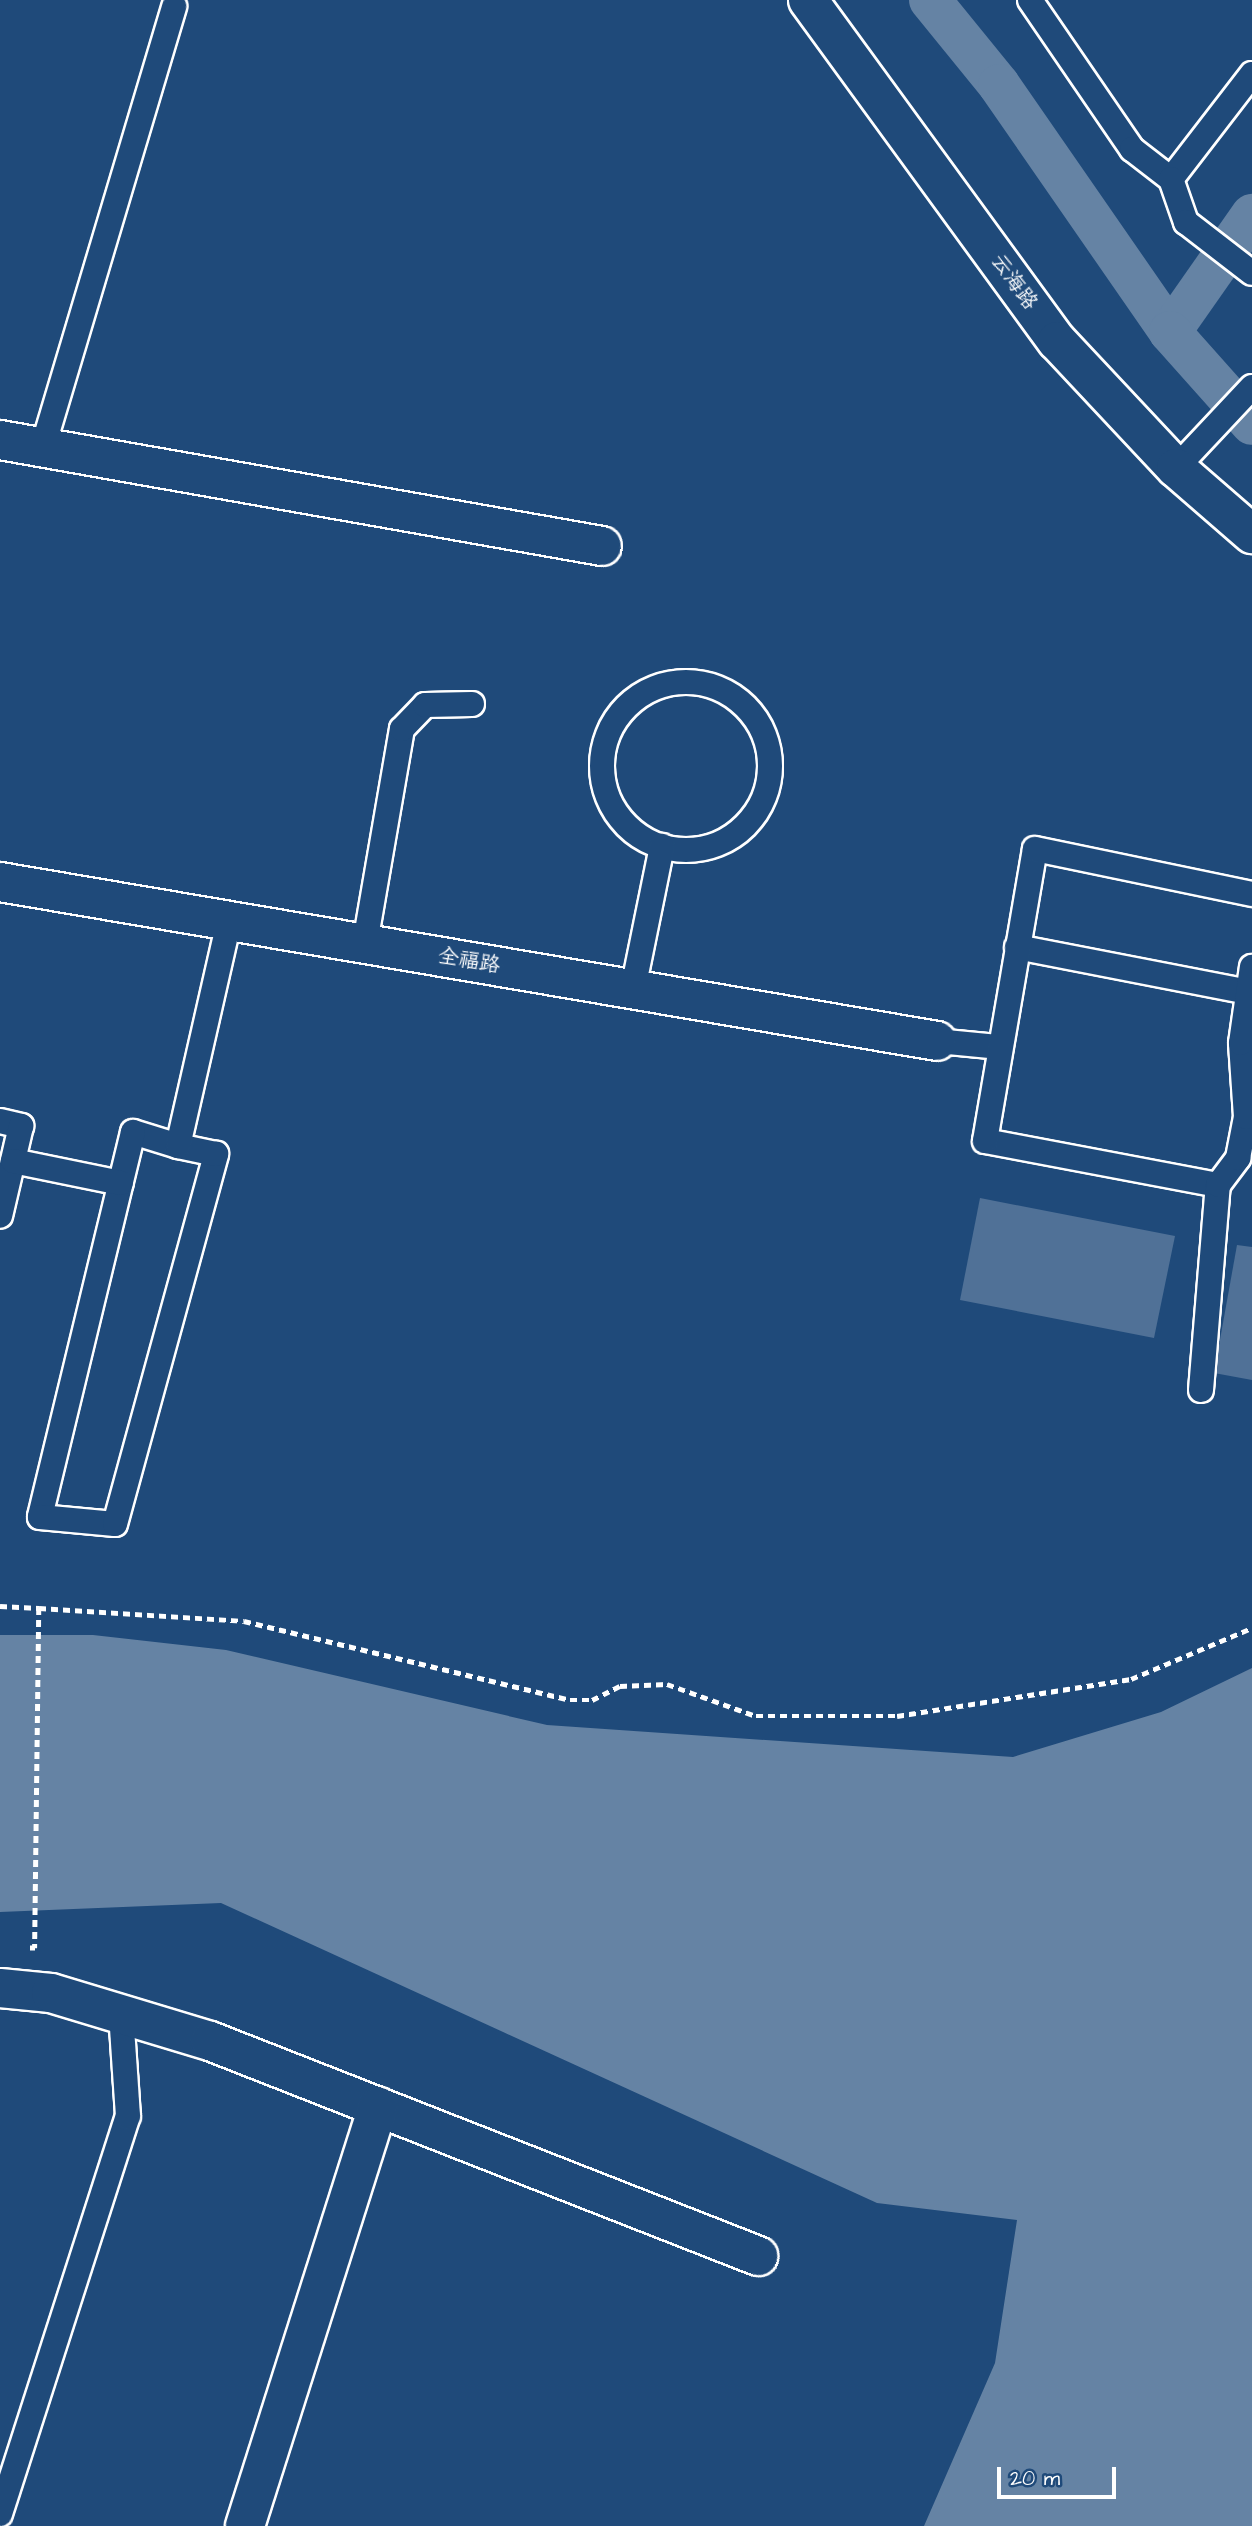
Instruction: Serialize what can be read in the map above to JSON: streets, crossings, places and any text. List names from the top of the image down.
{
  "streets": {
    "street": ["云海路", "全福路"]
  },
  "scale_bar": "20 m"
}
